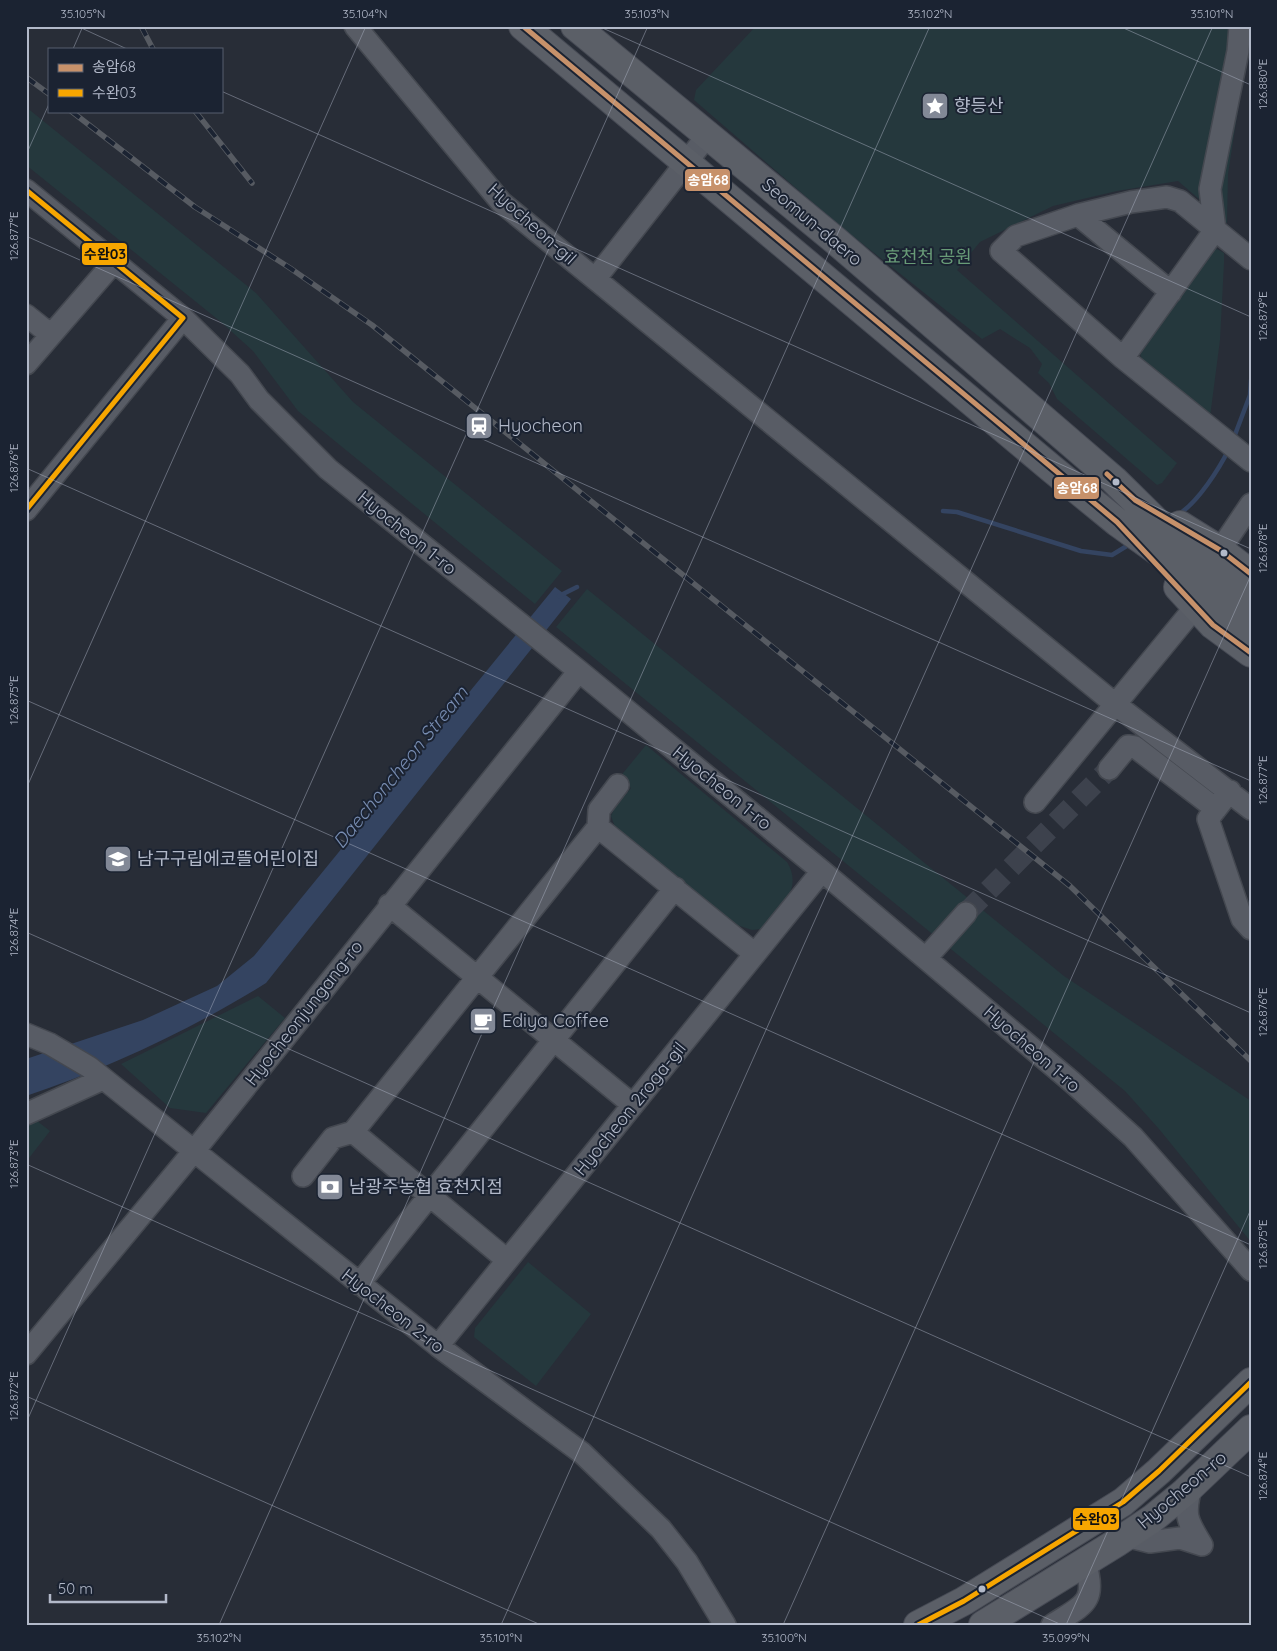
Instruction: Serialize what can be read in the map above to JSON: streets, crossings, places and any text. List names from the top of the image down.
{
  "streets": {
    "main road": ["Seomun-daero", "Hyocheon-ro"],
    "street": [
      "Hyocheon-gil",
      "Hyocheon 1-ro",
      "Hyocheonjungang-ro",
      "Hyocheon 2roga-gil",
      "Hyocheon 2-ro"
    ]
  },
  "crossings": [
    ["Hyocheon 1-ro", "Hyocheonjungang-ro"],
    ["Hyocheon 1-ro", "Hyocheon 2roga-gil"],
    ["Hyocheonjungang-ro", "Hyocheon 2-ro"],
    ["Hyocheon 2roga-gil", "Hyocheon 2-ro"]
  ],
  "water": ["Daechoncheon Stream"],
  "parks": ["효천천 공원"],
  "places": {
    "place": ["향등산"],
    "station": ["Hyocheon"],
    "school or university": ["남구구립에코뜰어린이집"],
    "cafe": ["Ediya Coffee"],
    "bank": ["남광주농협 효천지점"]
  },
  "lines": ["transit line 송암68", "transit line 수완03"],
  "legend": ["송암68", "수완03"],
  "scale_bar": "50 m",
  "coordinates": [
    "35.105°N",
    "35.104°N",
    "35.103°N",
    "35.102°N",
    "35.101°N",
    "126.880°E",
    "126.877°E",
    "126.879°E",
    "126.876°E",
    "126.878°E",
    "126.875°E",
    "126.874°E",
    "126.873°E",
    "126.872°E",
    "35.100°N",
    "35.099°N"
  ]
}
